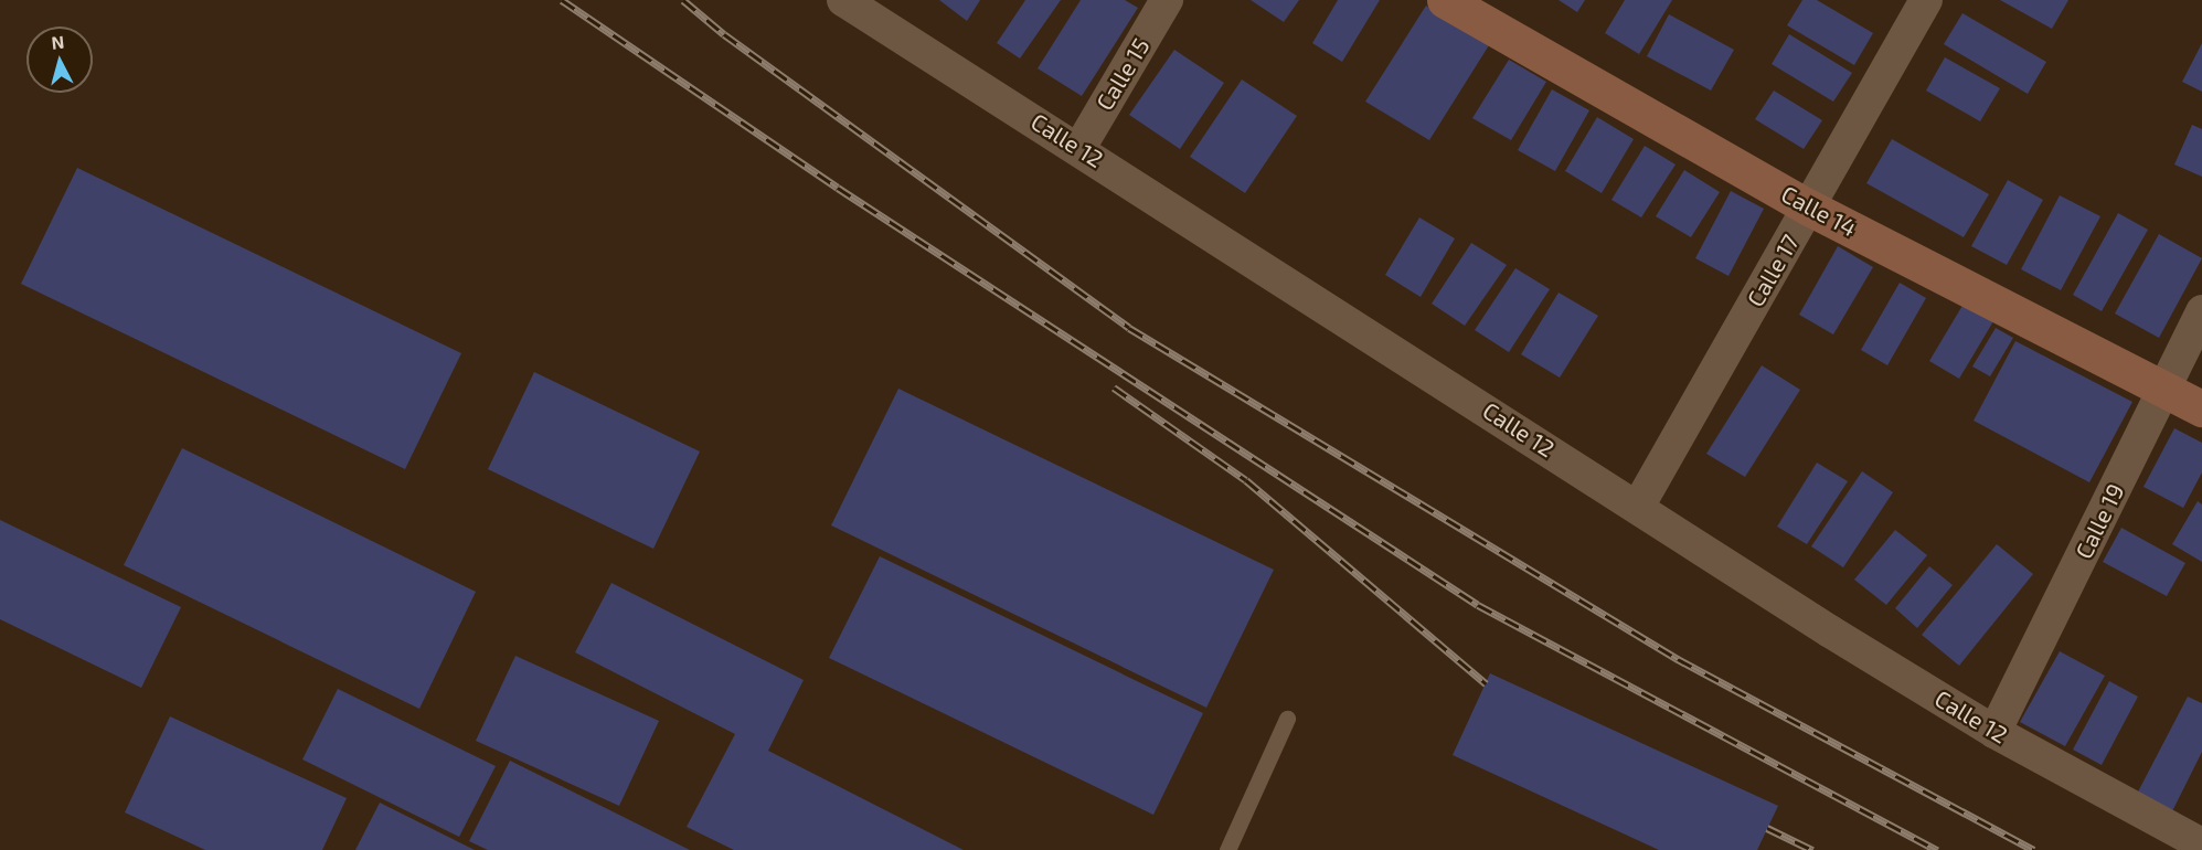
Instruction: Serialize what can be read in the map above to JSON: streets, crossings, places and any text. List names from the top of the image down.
{
  "streets": {
    "main road": ["Calle 14"],
    "street": [
      "Calle 15",
      "Calle 12",
      "Calle 17",
      "Calle 19"
    ]
  },
  "crossings": [
    ["Calle 15", "Calle 12"],
    ["Calle 12", "Calle 17"],
    ["Calle 12", "Calle 19"],
    ["Calle 14", "Calle 17"],
    ["Calle 14", "Calle 19"]
  ],
  "north": "top"
}
